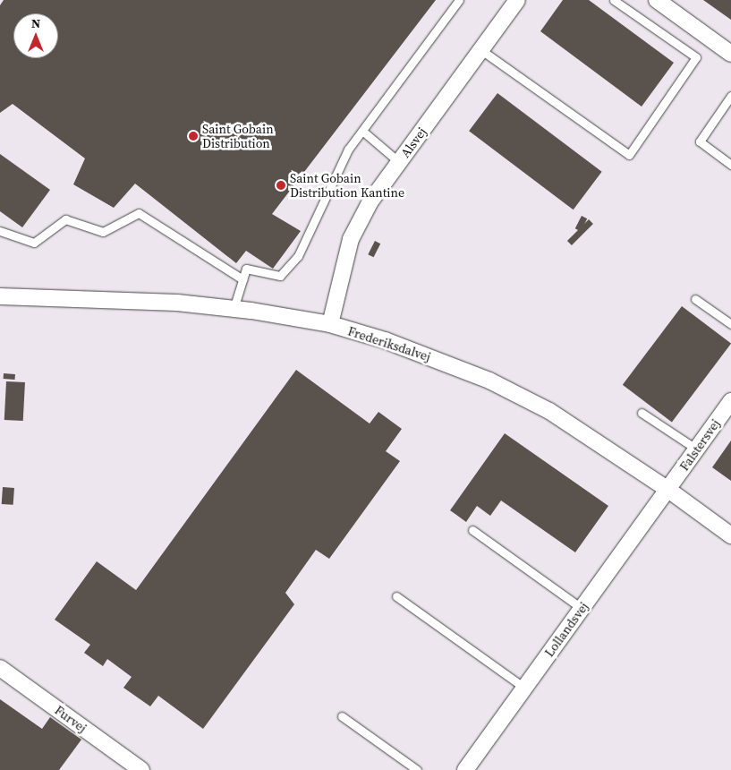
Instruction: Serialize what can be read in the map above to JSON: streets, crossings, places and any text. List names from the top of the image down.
{
  "streets": {
    "street": [
      "Alsvej",
      "Frederiksdalvej",
      "Falstersvej",
      "Lollandsvej",
      "Furvej"
    ]
  },
  "crossings": [
    ["Alsvej", "Frederiksdalvej"],
    ["Frederiksdalvej", "Falstersvej"],
    ["Frederiksdalvej", "Lollandsvej"],
    ["Falstersvej", "Lollandsvej"]
  ],
  "places": ["Saint Gobain Distribution", "Saint Gobain Distribution Kantine"],
  "north": "top"
}
